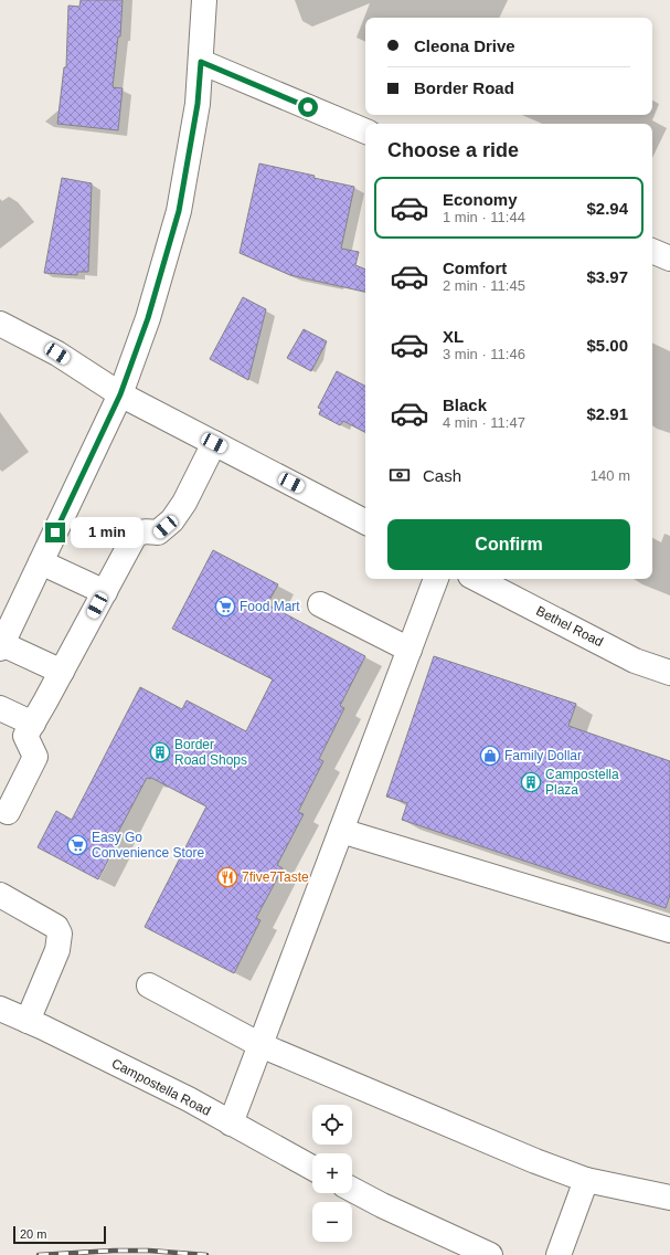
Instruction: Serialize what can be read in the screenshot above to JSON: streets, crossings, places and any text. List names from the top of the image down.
{
  "streets": {
    "street": ["Bethel Road", "Campostella Road"]
  },
  "places": {
    "supermarket": ["Food Mart", "Easy Go Convenience Store"],
    "building": ["Border Road Shops", "Campostella Plaza"],
    "shop": ["Family Dollar"],
    "restaurant": ["7five7Taste"]
  },
  "scale_bar": "20 m",
  "page": {
    "banner": ["Cleona Drive", "Border Road"],
    "heading": "Choose a ride",
    "list": [
      {
        "name": "Economy",
        "note": "1 min · 11:44",
        "value": "$2.94"
      },
      {
        "name": "Comfort",
        "note": "2 min · 11:45",
        "value": "$3.97"
      },
      {
        "name": "XL",
        "note": "3 min · 11:46",
        "value": "$5.00"
      },
      {
        "name": "Black",
        "note": "4 min · 11:47",
        "value": "$2.91"
      }
    ],
    "pay": ["Cash", "140 m"],
    "buttons": "Confirm",
    "bubble": "1 min",
    "map_buttons": ["+", "−"],
    "scale": "20 m"
  }
}
